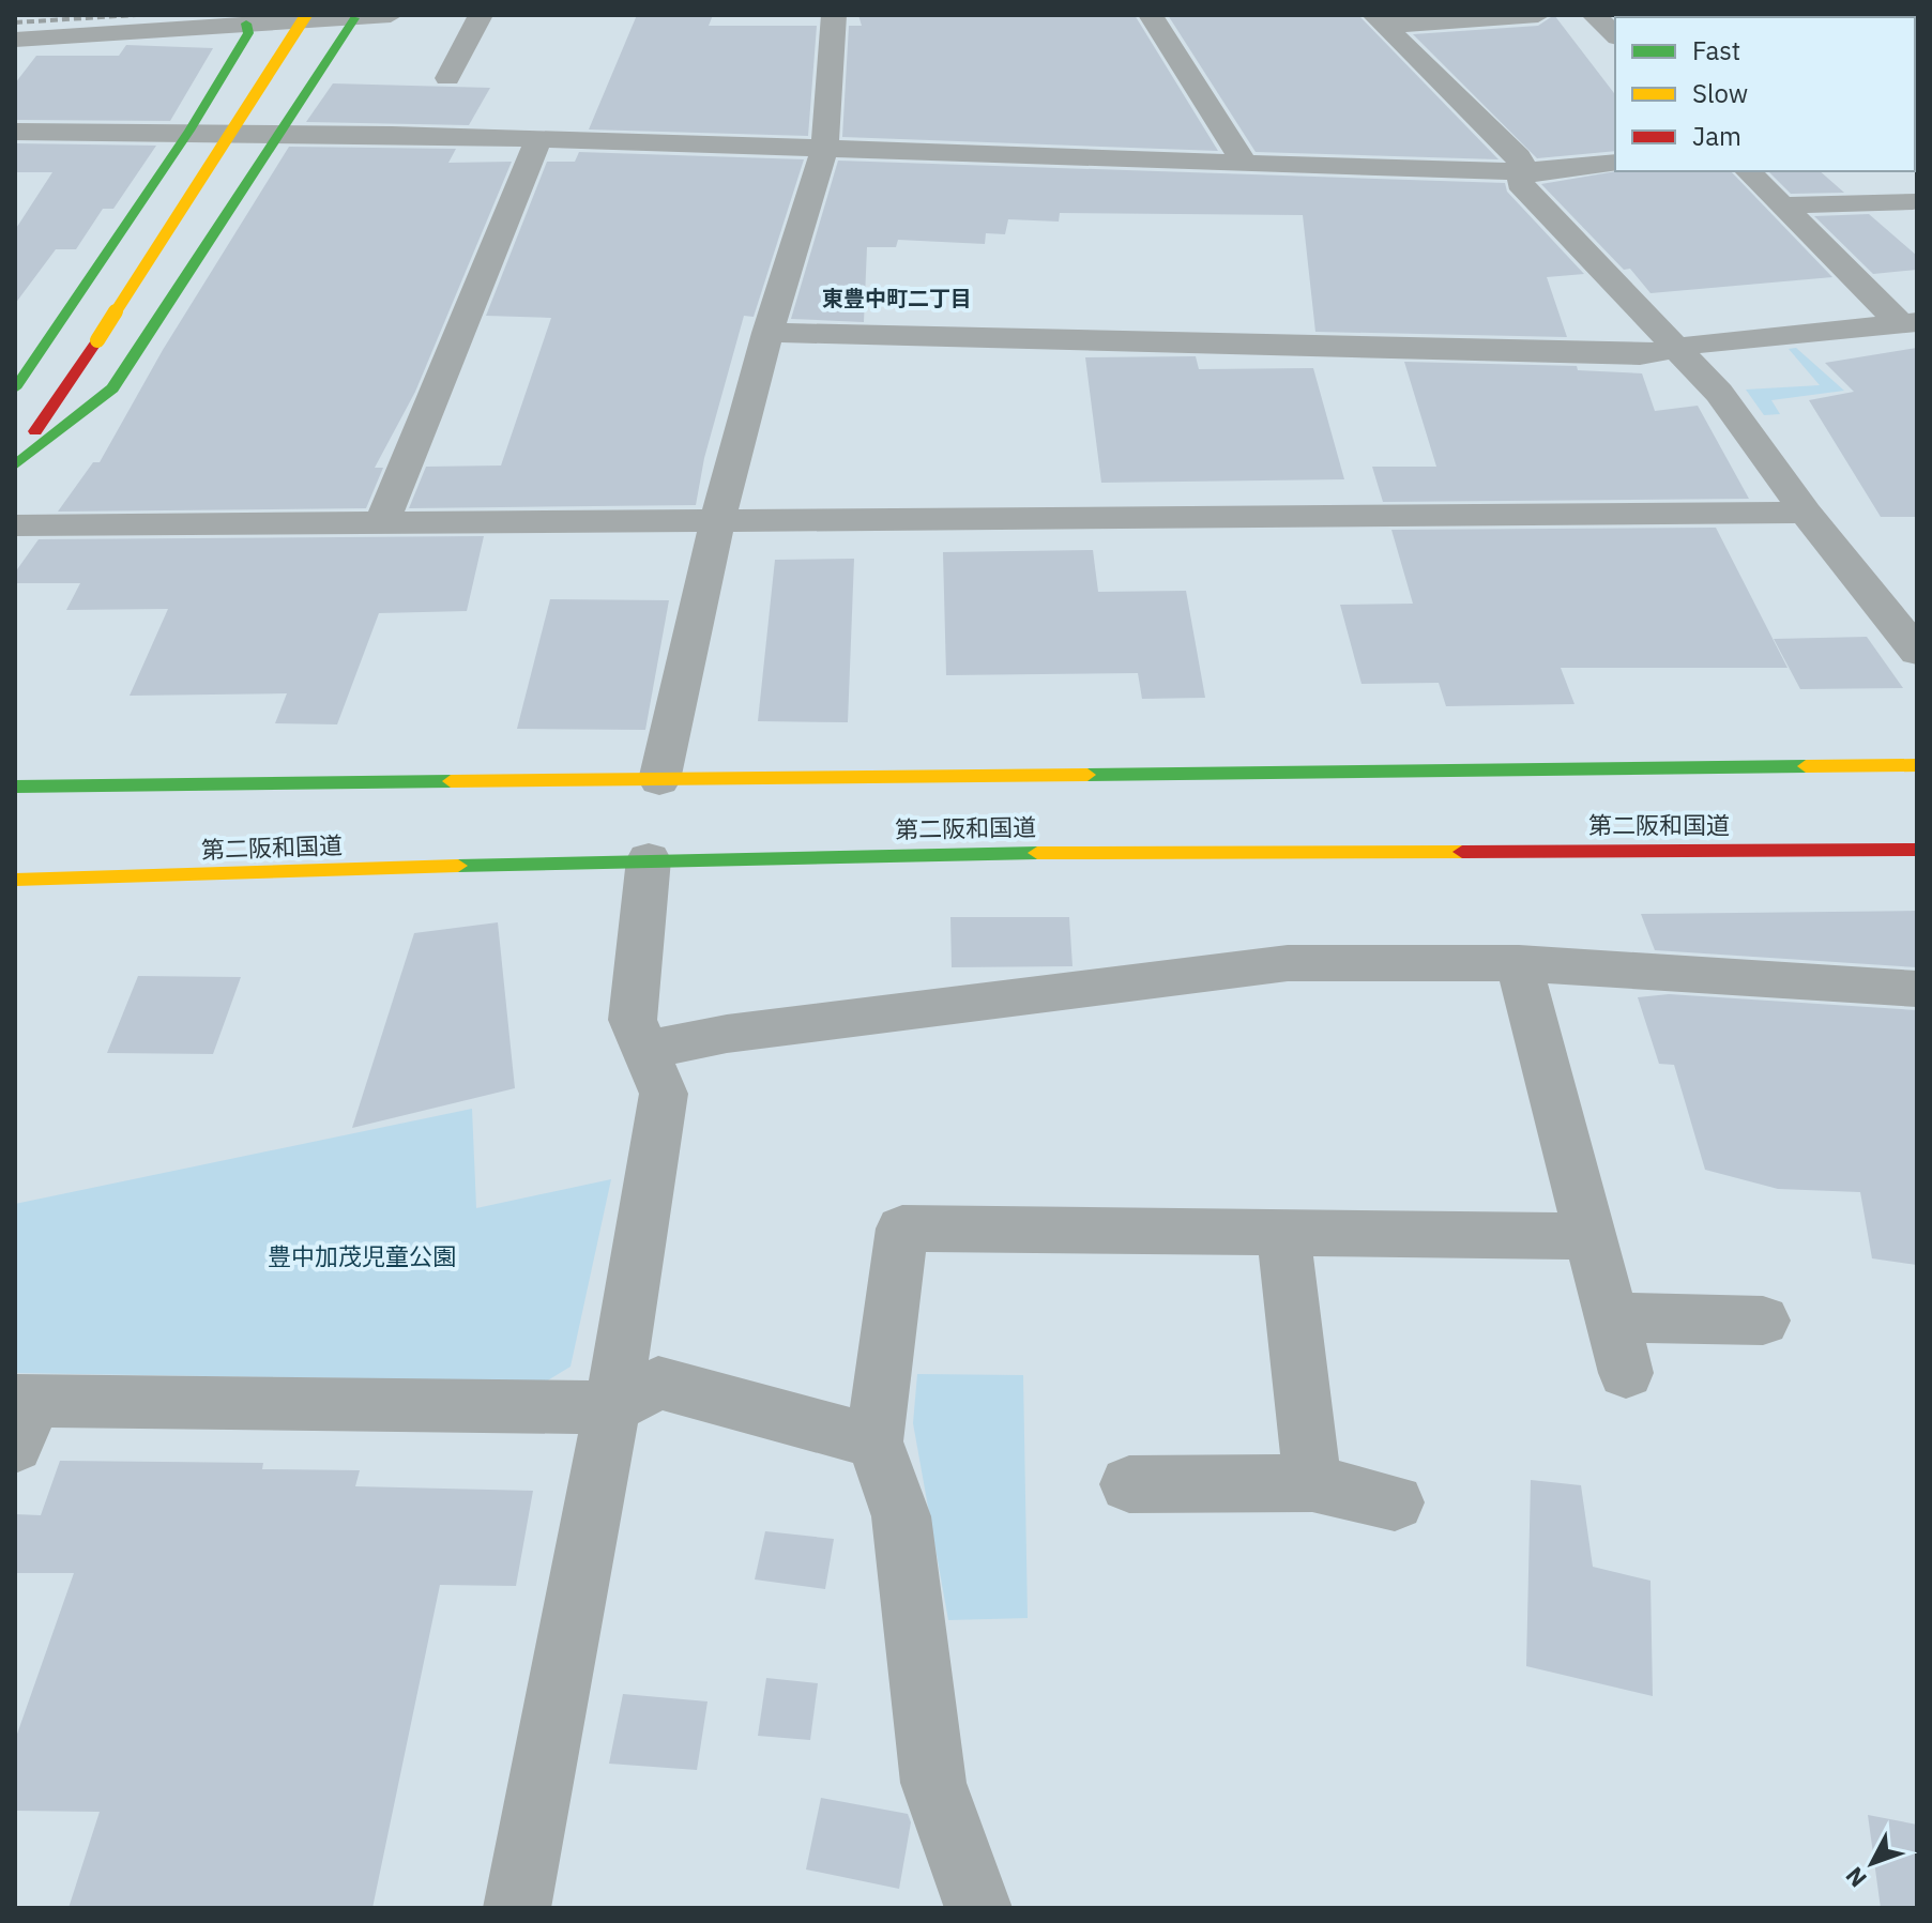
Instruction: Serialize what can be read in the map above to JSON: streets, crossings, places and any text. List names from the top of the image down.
{
  "streets": {
    "main road": ["第二阪和国道"]
  },
  "districts": ["東豊中町二丁目"],
  "parks": ["豊中加茂児童公園"],
  "legend": ["Fast", "Slow", "Jam"],
  "north": "bottom left"
}
